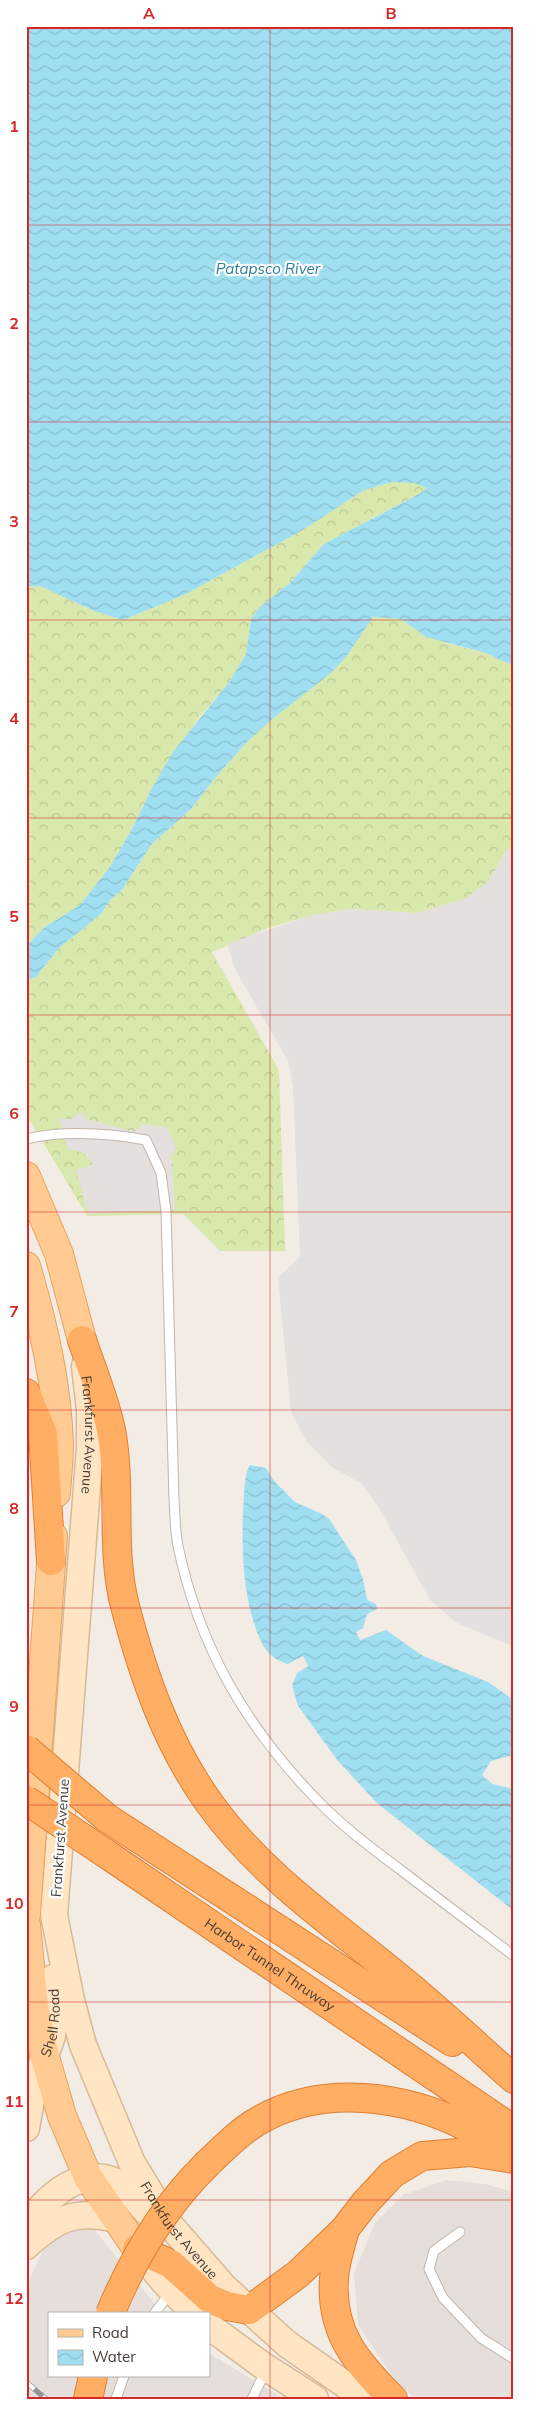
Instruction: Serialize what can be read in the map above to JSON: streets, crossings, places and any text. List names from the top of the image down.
{
  "streets": {
    "highway": ["Harbor Tunnel Thruway"],
    "main road": ["Frankfurst Avenue", "Shell Road"]
  },
  "crossings": [
    ["Frankfurst Avenue", "Shell Road"]
  ],
  "water": ["Patapsco River"],
  "legend": ["Road", "Water"],
  "grid": {
    "columns": ["A", "B"],
    "rows": [
      "1",
      "2",
      "3",
      "4",
      "5",
      "6",
      "7",
      "8",
      "9",
      "10",
      "11",
      "12"
    ]
  }
}
